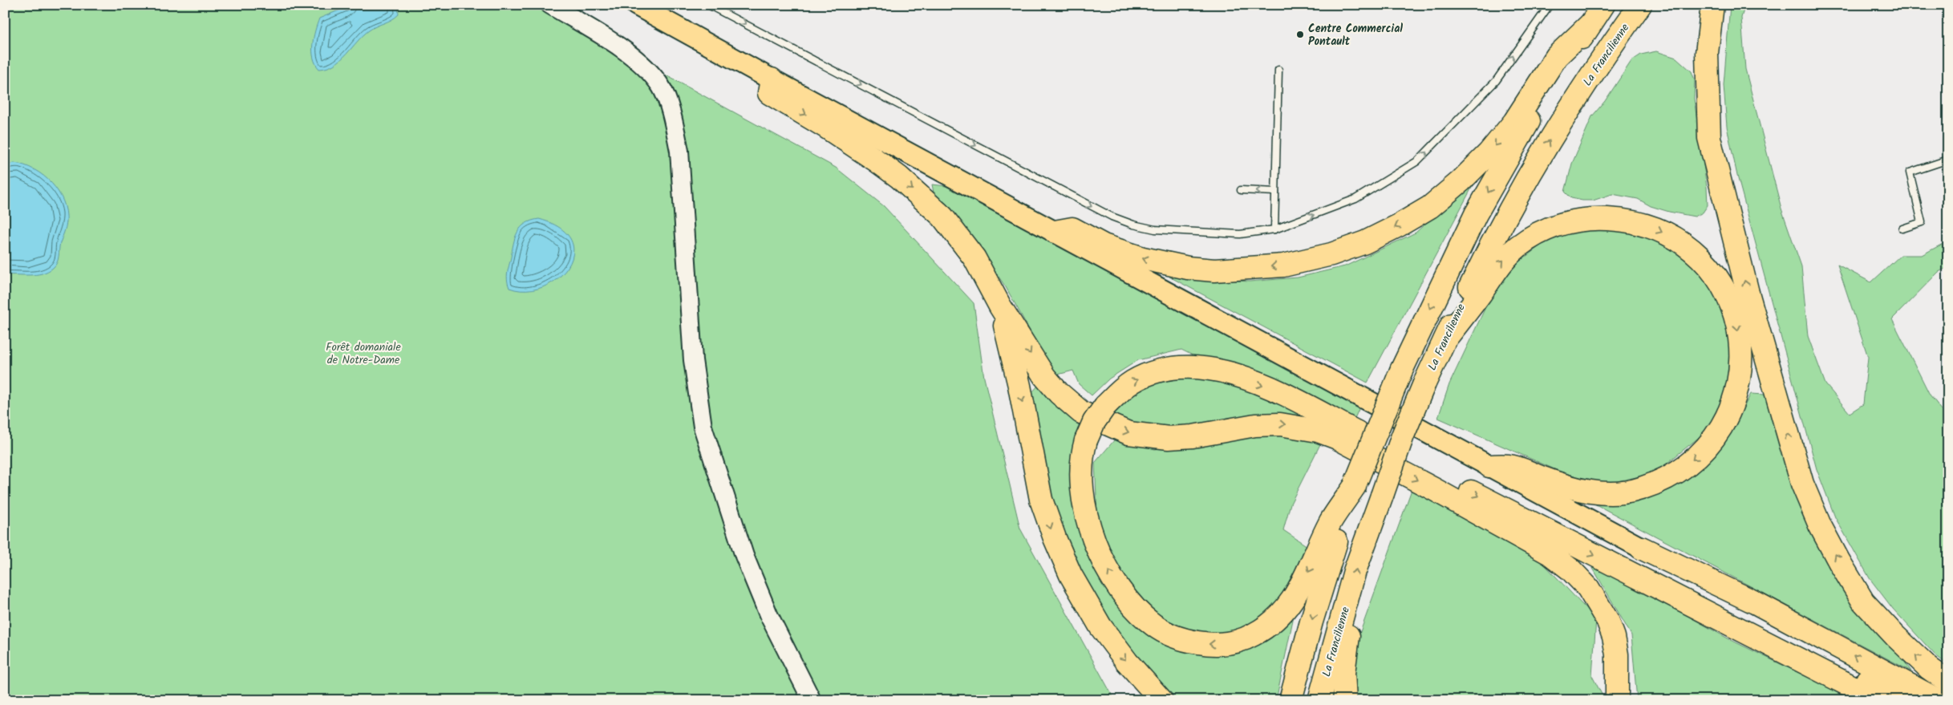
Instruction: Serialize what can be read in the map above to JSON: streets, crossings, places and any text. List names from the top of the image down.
{
  "streets": {
    "highway": ["La Francilienne"]
  },
  "parks": ["Forêt domaniale de Notre-Dame"],
  "places": ["Centre Commercial Pontault"]
}
